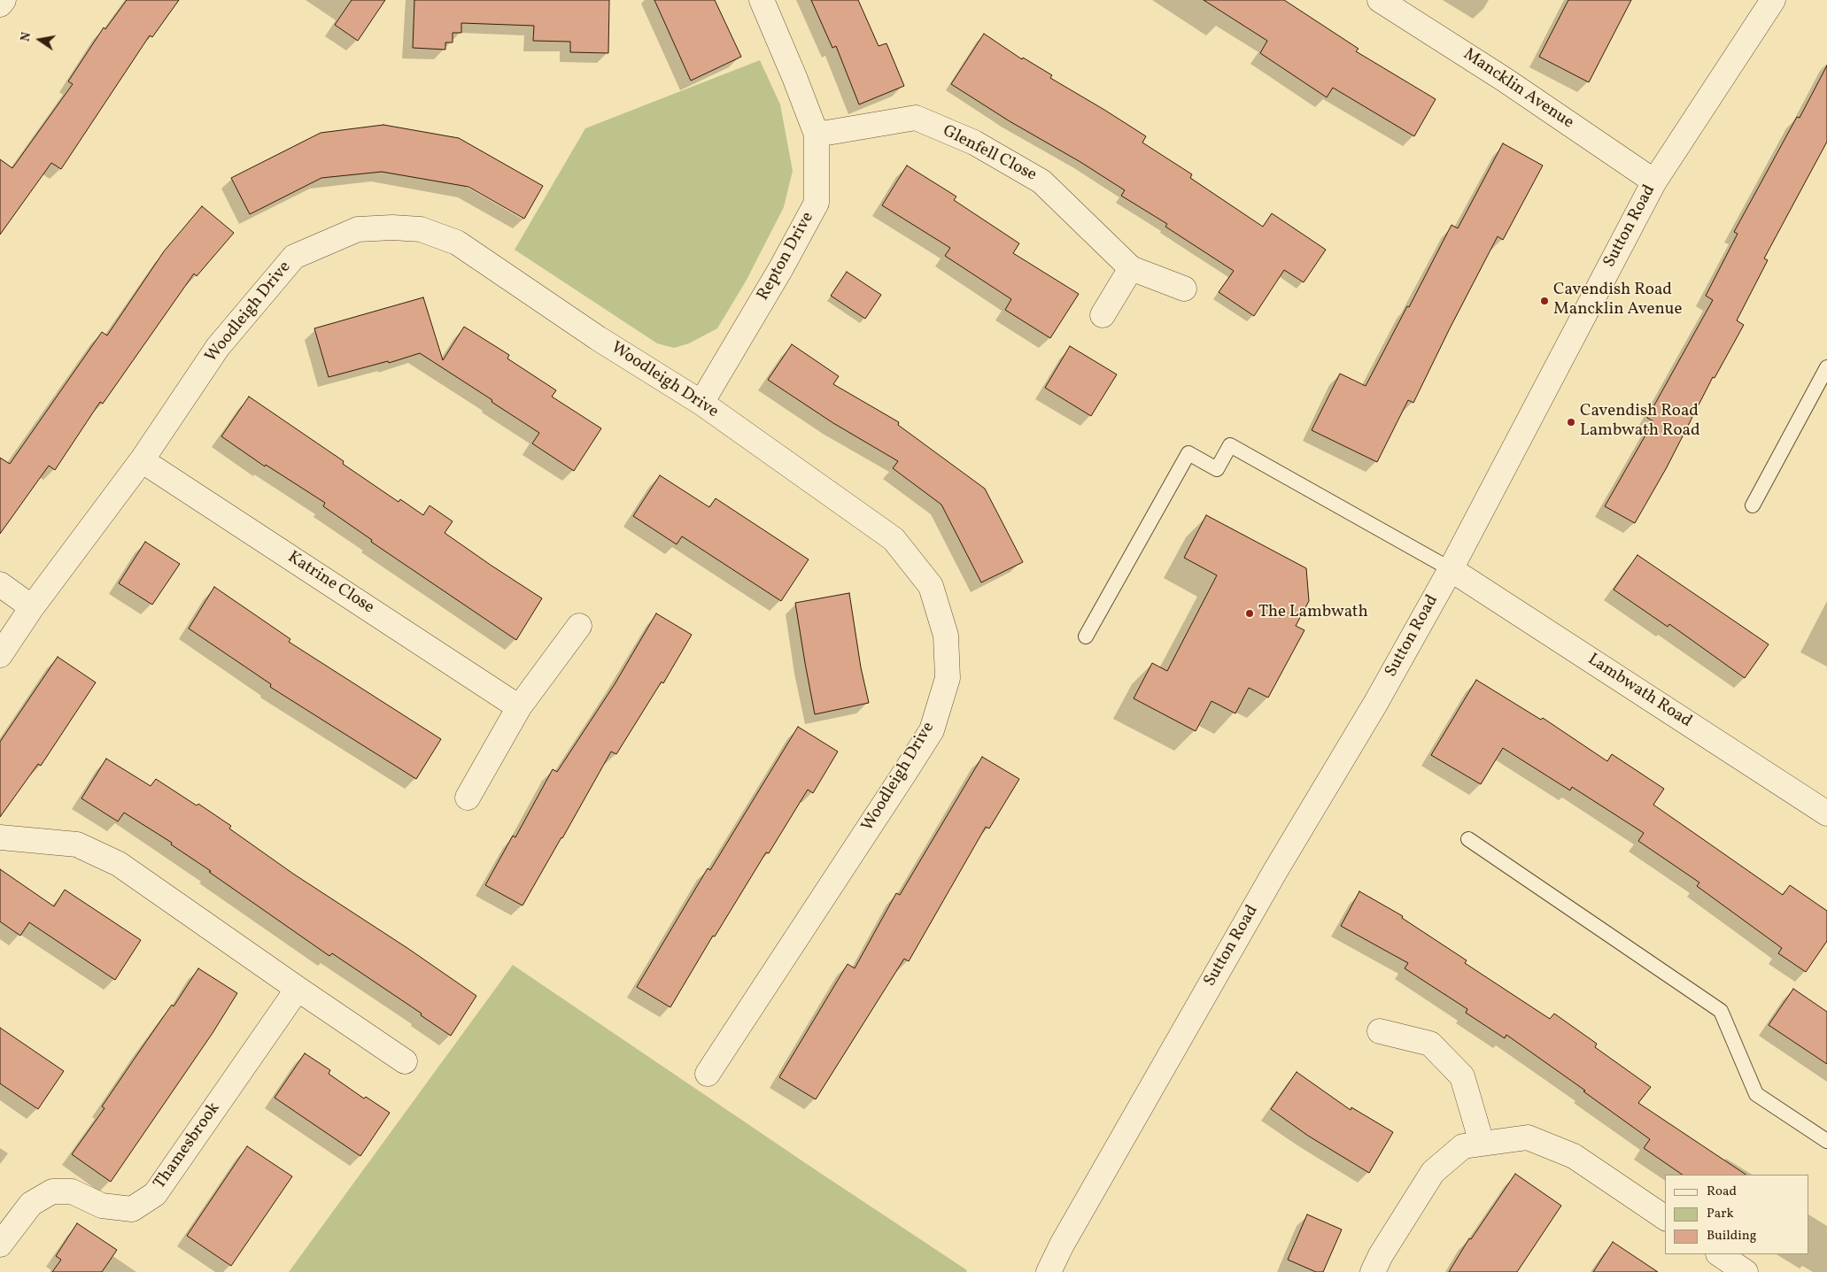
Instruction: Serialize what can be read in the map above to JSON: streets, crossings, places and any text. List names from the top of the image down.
{
  "streets": {
    "street": [
      "Mancklin Avenue",
      "Glenfell Close",
      "Sutton Road",
      "Repton Drive",
      "Woodleigh Drive",
      "Katrine Close",
      "Lambwath Road",
      "Thamesbrook"
    ]
  },
  "crossings": [
    ["Mancklin Avenue", "Sutton Road"],
    ["Glenfell Close", "Repton Drive"],
    ["Sutton Road", "Lambwath Road"],
    ["Repton Drive", "Woodleigh Drive"],
    ["Woodleigh Drive", "Katrine Close"]
  ],
  "places": ["Cavendish Road Mancklin Avenue", "Cavendish Road Lambwath Road", "The Lambwath"],
  "legend": ["Road", "Park", "Building"],
  "north": "left"
}
